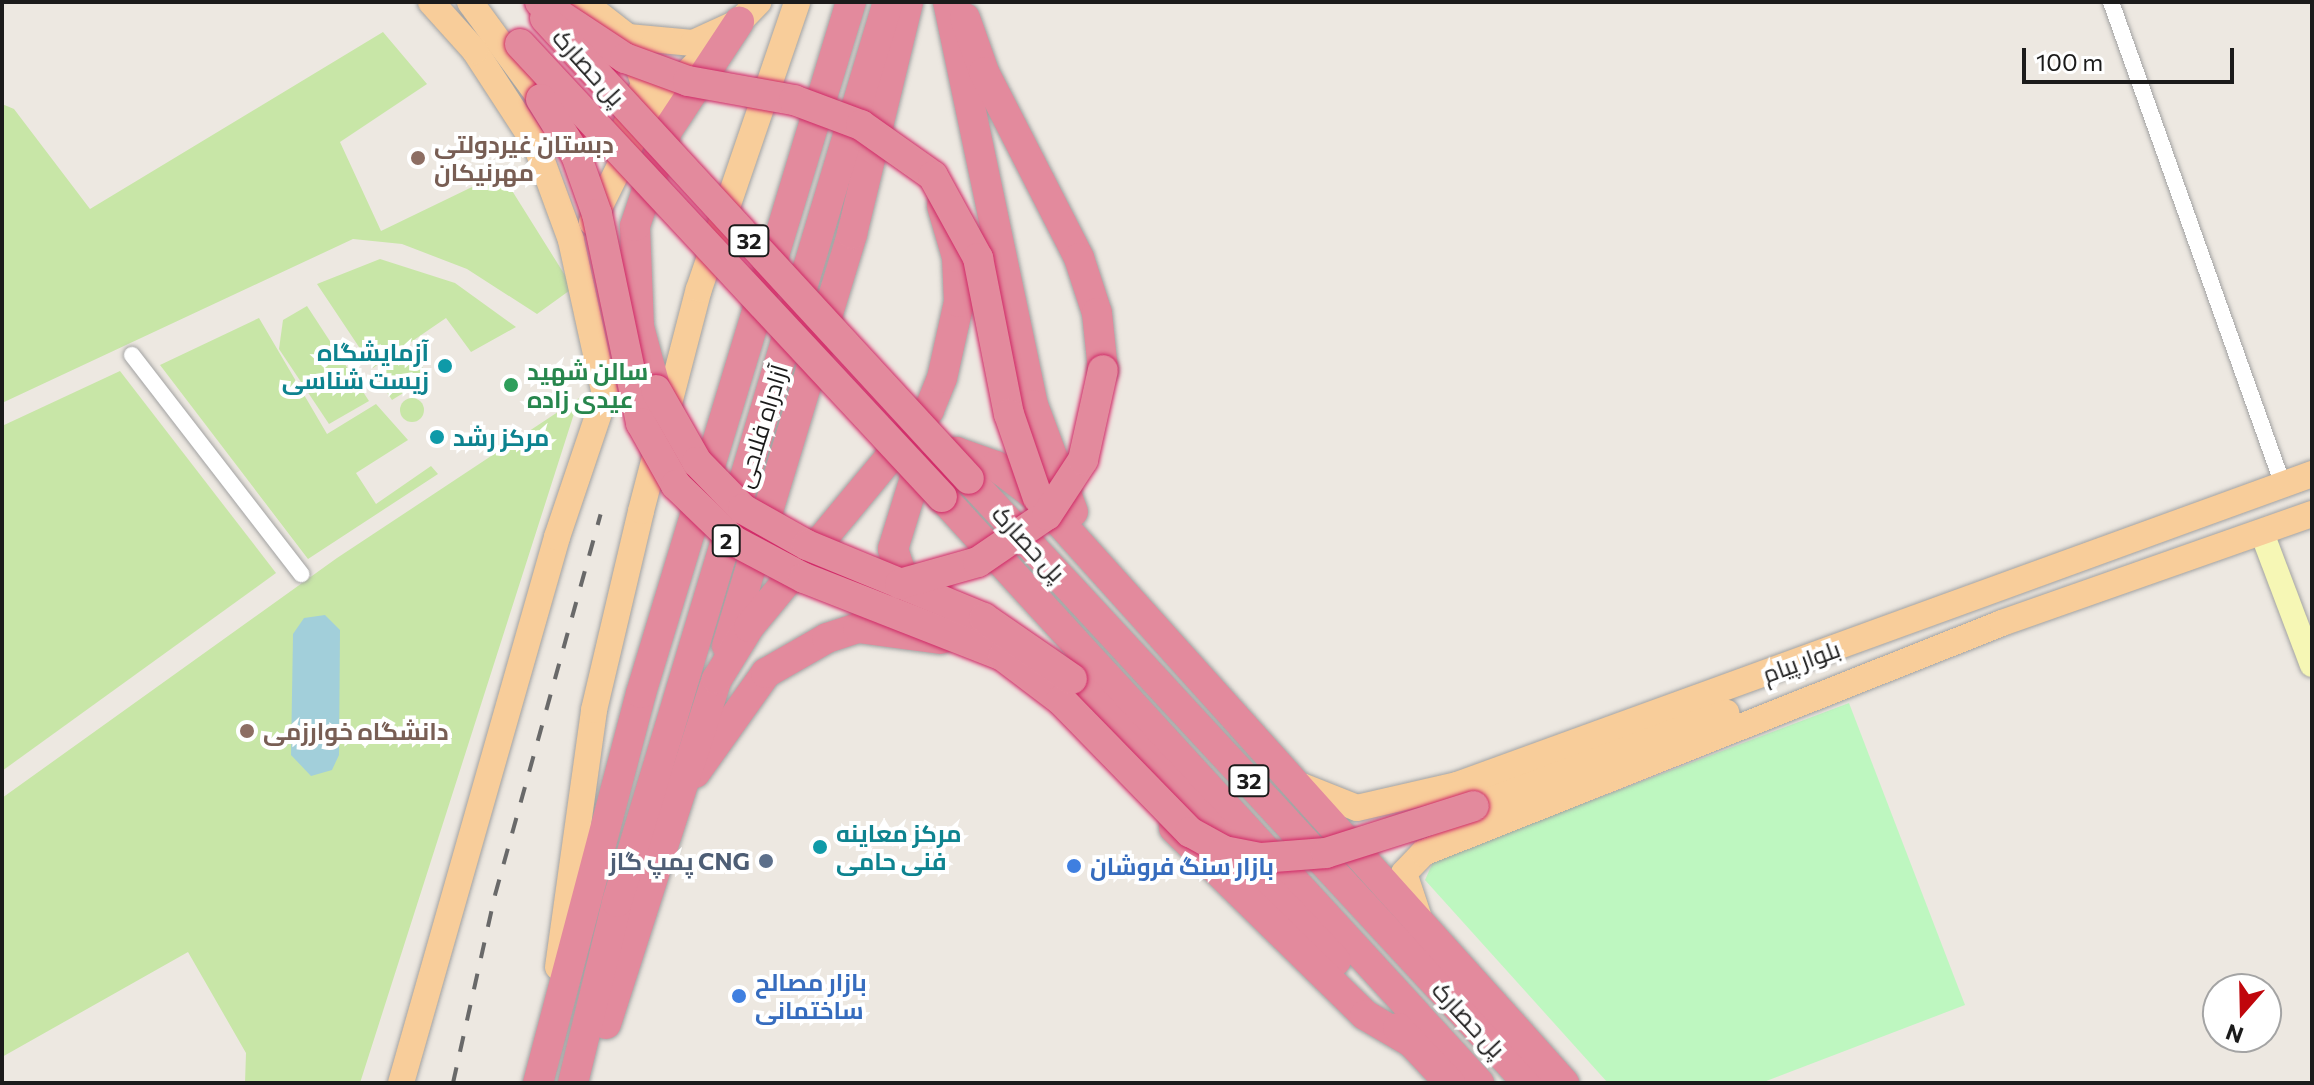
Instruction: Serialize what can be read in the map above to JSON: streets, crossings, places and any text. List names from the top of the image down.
{
  "streets": {
    "highway": [
      "پل حصارک",
      "32",
      "آزادراه فلاحی",
      "2"
    ],
    "main road": ["بلوار پیام"]
  },
  "crossings": [
    ["پل حصارک", "32"]
  ],
  "places": [
    "دبستان غیردولتی مهرنیکان",
    "آزمایشگاه زیست شناسی",
    "سالن شهید عیدی زاده",
    "مرکز رشد",
    "دانشگاه خوارزمی",
    "مرکز معاینه فنی حامی",
    "پمپ گاز CNG",
    "بازار سنگ فروشان",
    "بازار مصالح ساختمانی"
  ],
  "scale_bar": "100 m",
  "north": "bottom"
}
